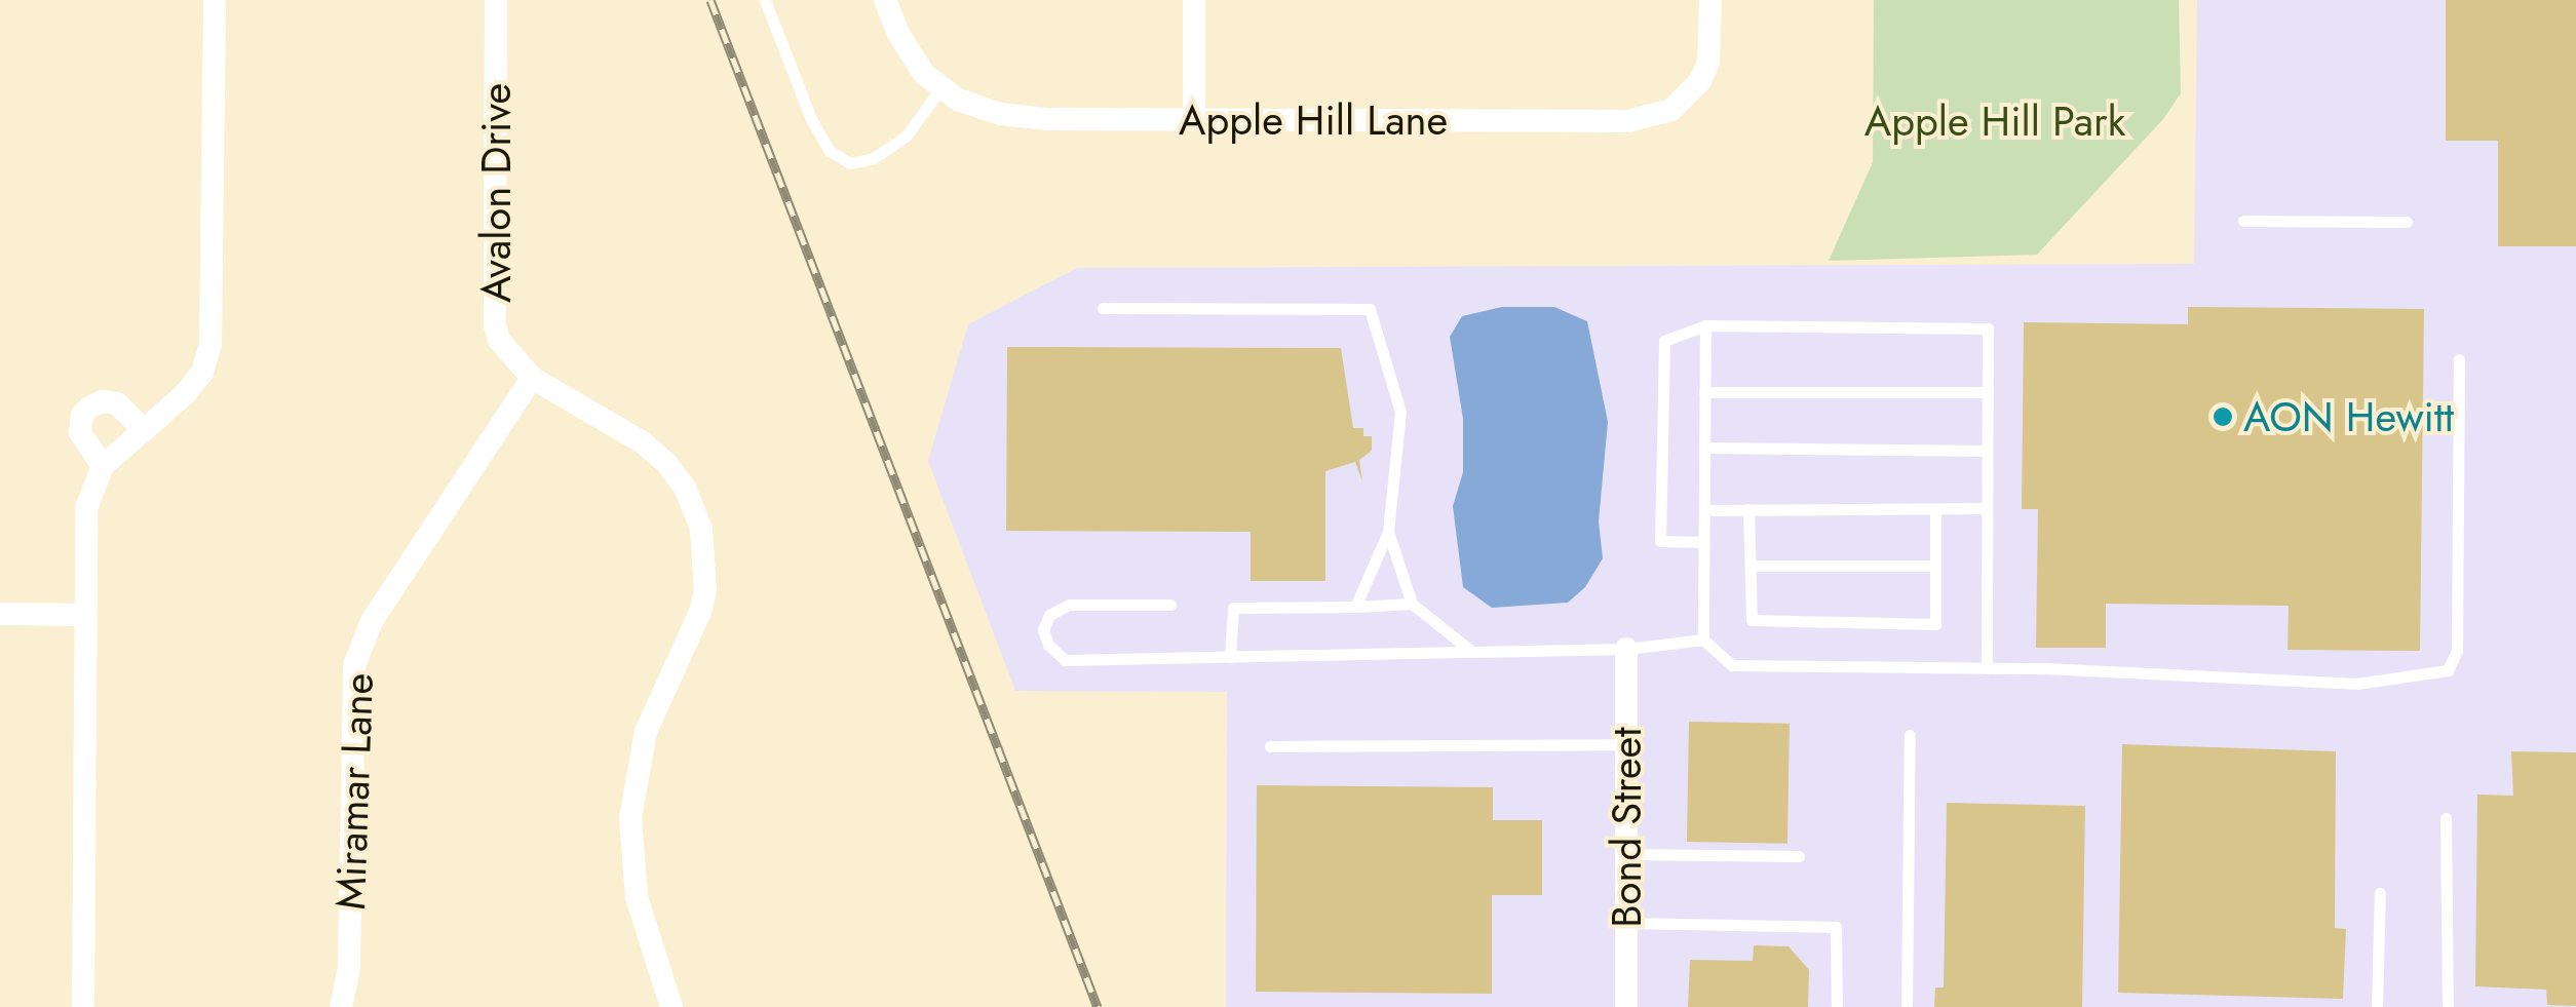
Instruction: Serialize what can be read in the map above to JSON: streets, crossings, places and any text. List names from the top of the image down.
{
  "streets": {
    "street": [
      "Apple Hill Lane",
      "Avalon Drive",
      "Miramar Lane",
      "Bond Street"
    ]
  },
  "crossings": [
    ["Avalon Drive", "Miramar Lane"]
  ],
  "parks": ["Apple Hill Park"],
  "places": ["AON Hewitt"]
}
